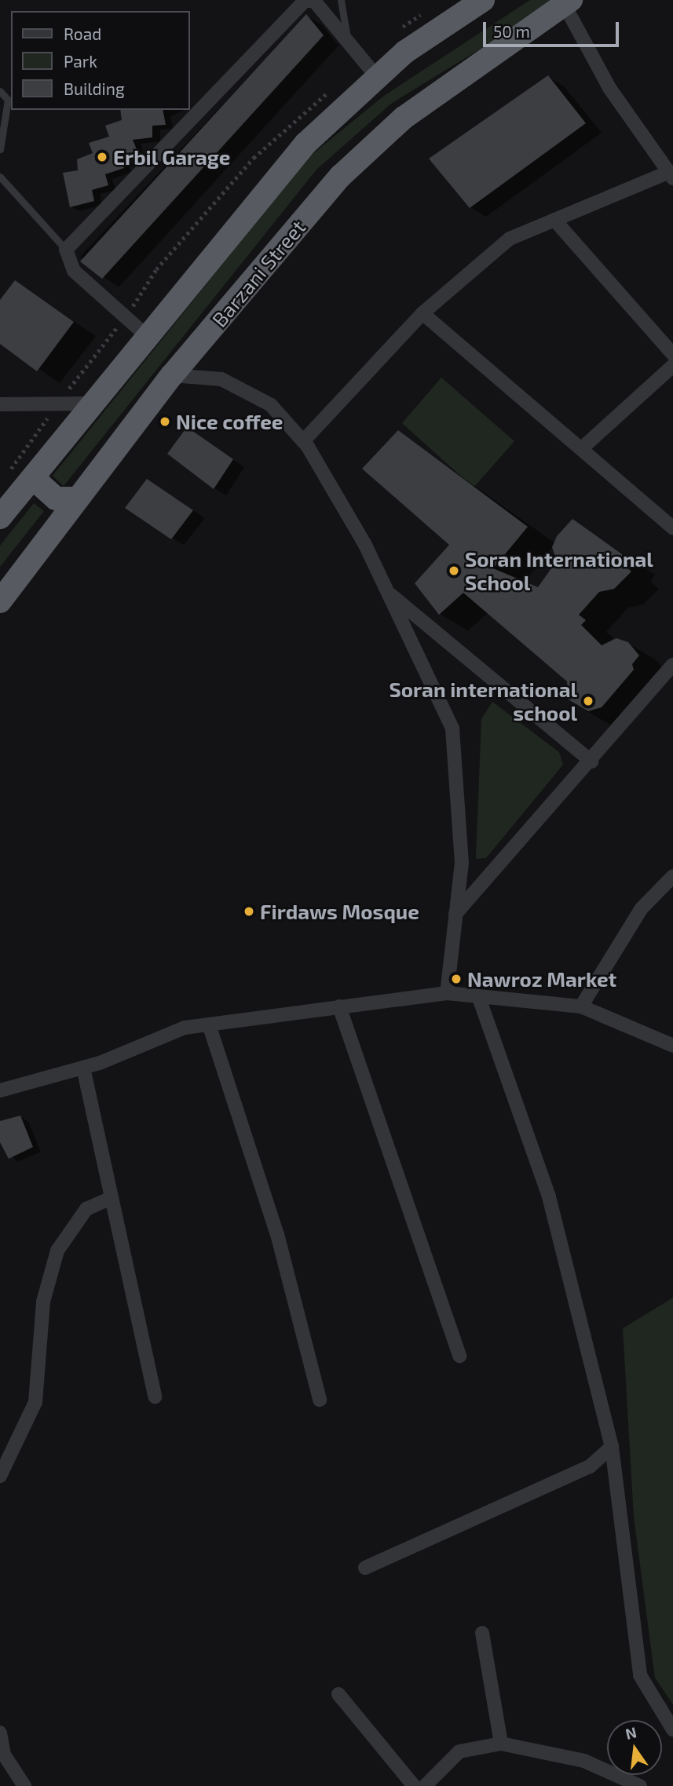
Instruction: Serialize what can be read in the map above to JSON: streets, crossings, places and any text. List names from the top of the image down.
{
  "streets": {
    "highway": ["Barzani Street"]
  },
  "places": [
    "Erbil Garage",
    "Nice coffee",
    "Soran International School",
    "Soran international school",
    "Firdaws Mosque",
    "Nawroz Market"
  ],
  "legend": ["Road", "Park", "Building"],
  "scale_bar": "50 m",
  "north": "top"
}
